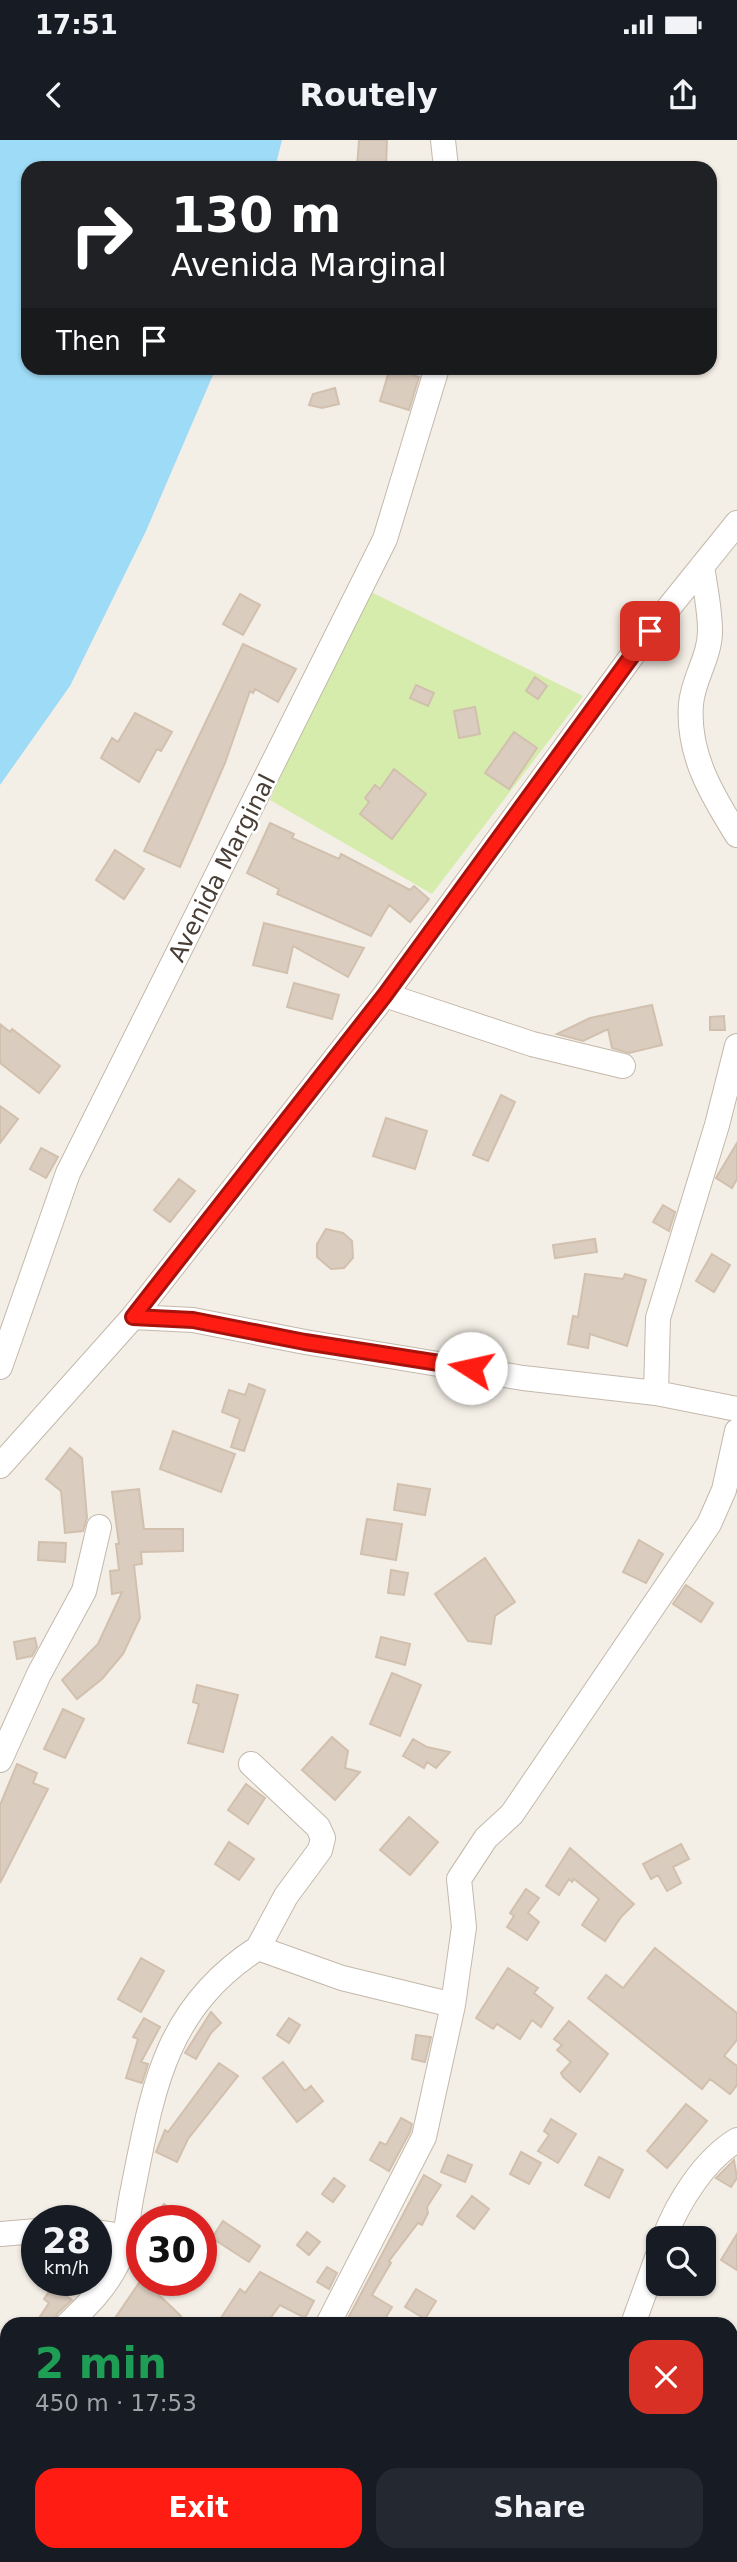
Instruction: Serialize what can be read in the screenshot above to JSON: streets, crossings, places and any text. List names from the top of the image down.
{
  "streets": {
    "street": ["Avenida Marginal"]
  },
  "page": {
    "status": "17:51",
    "header": "Routely",
    "turn": ["130 m", "Avenida Marginal"],
    "then": "Then",
    "speed": "28 km/h",
    "limit": "30",
    "heading": ["2 min", "450 m · 17:53"],
    "buttons": ["Exit", "Share"]
  }
}
